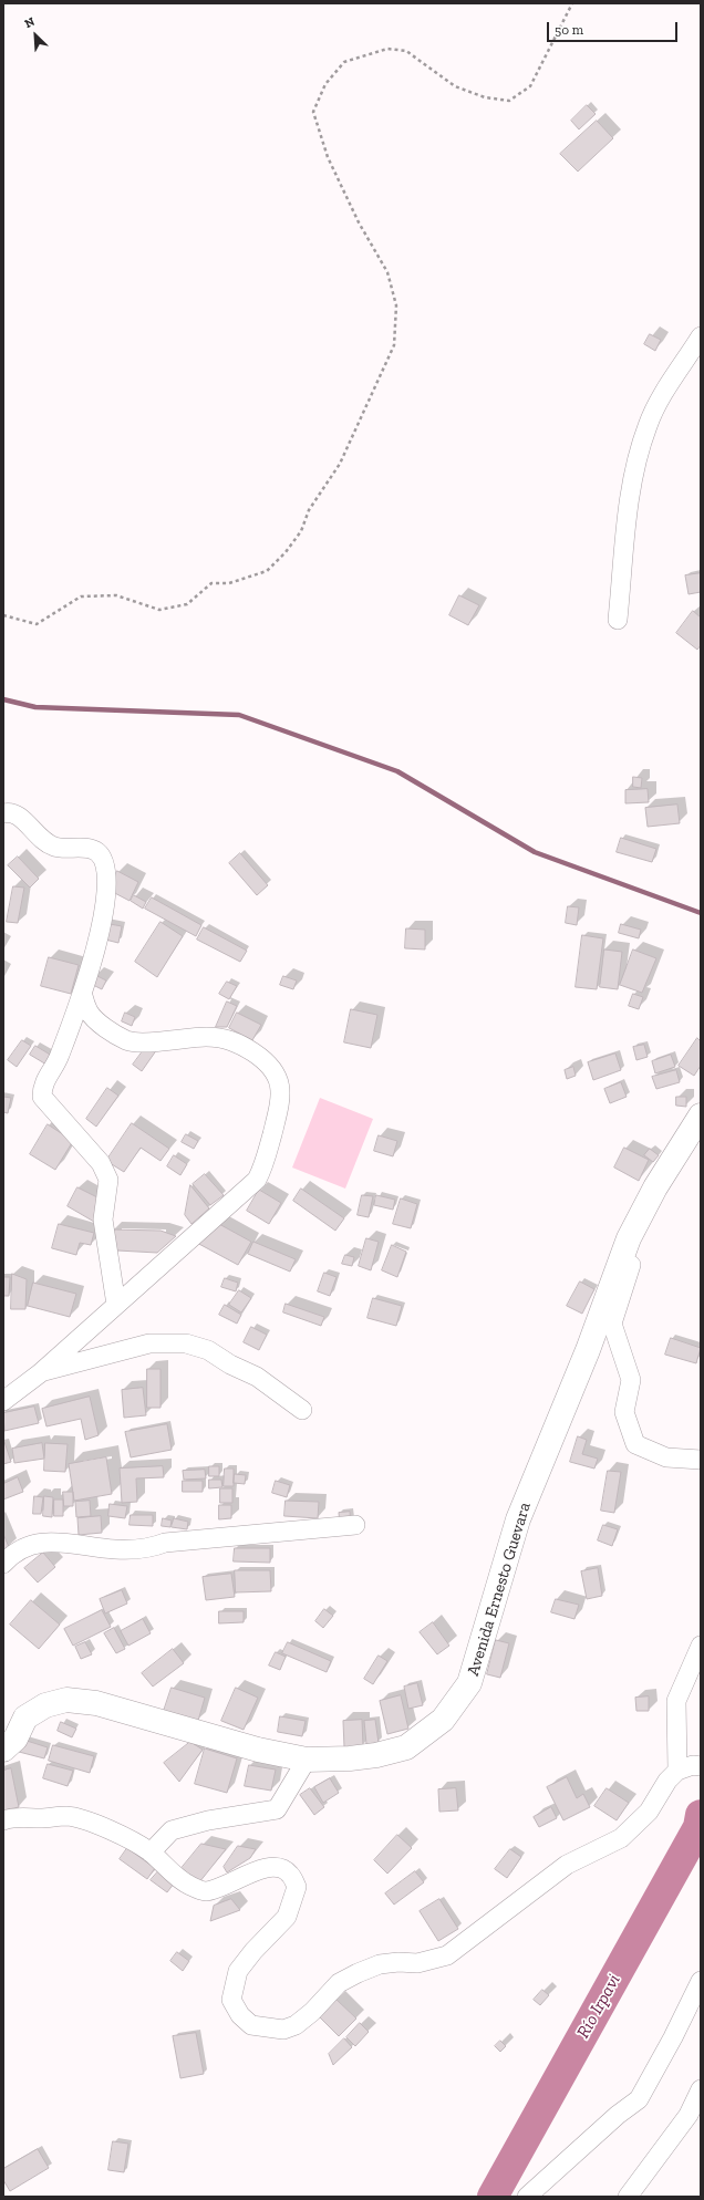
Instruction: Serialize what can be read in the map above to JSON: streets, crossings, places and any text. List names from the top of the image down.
{
  "streets": {
    "main road": ["Avenida Ernesto Guevara"]
  },
  "water": ["Río Irpavi"],
  "scale_bar": "50 m",
  "north": "top left"
}
